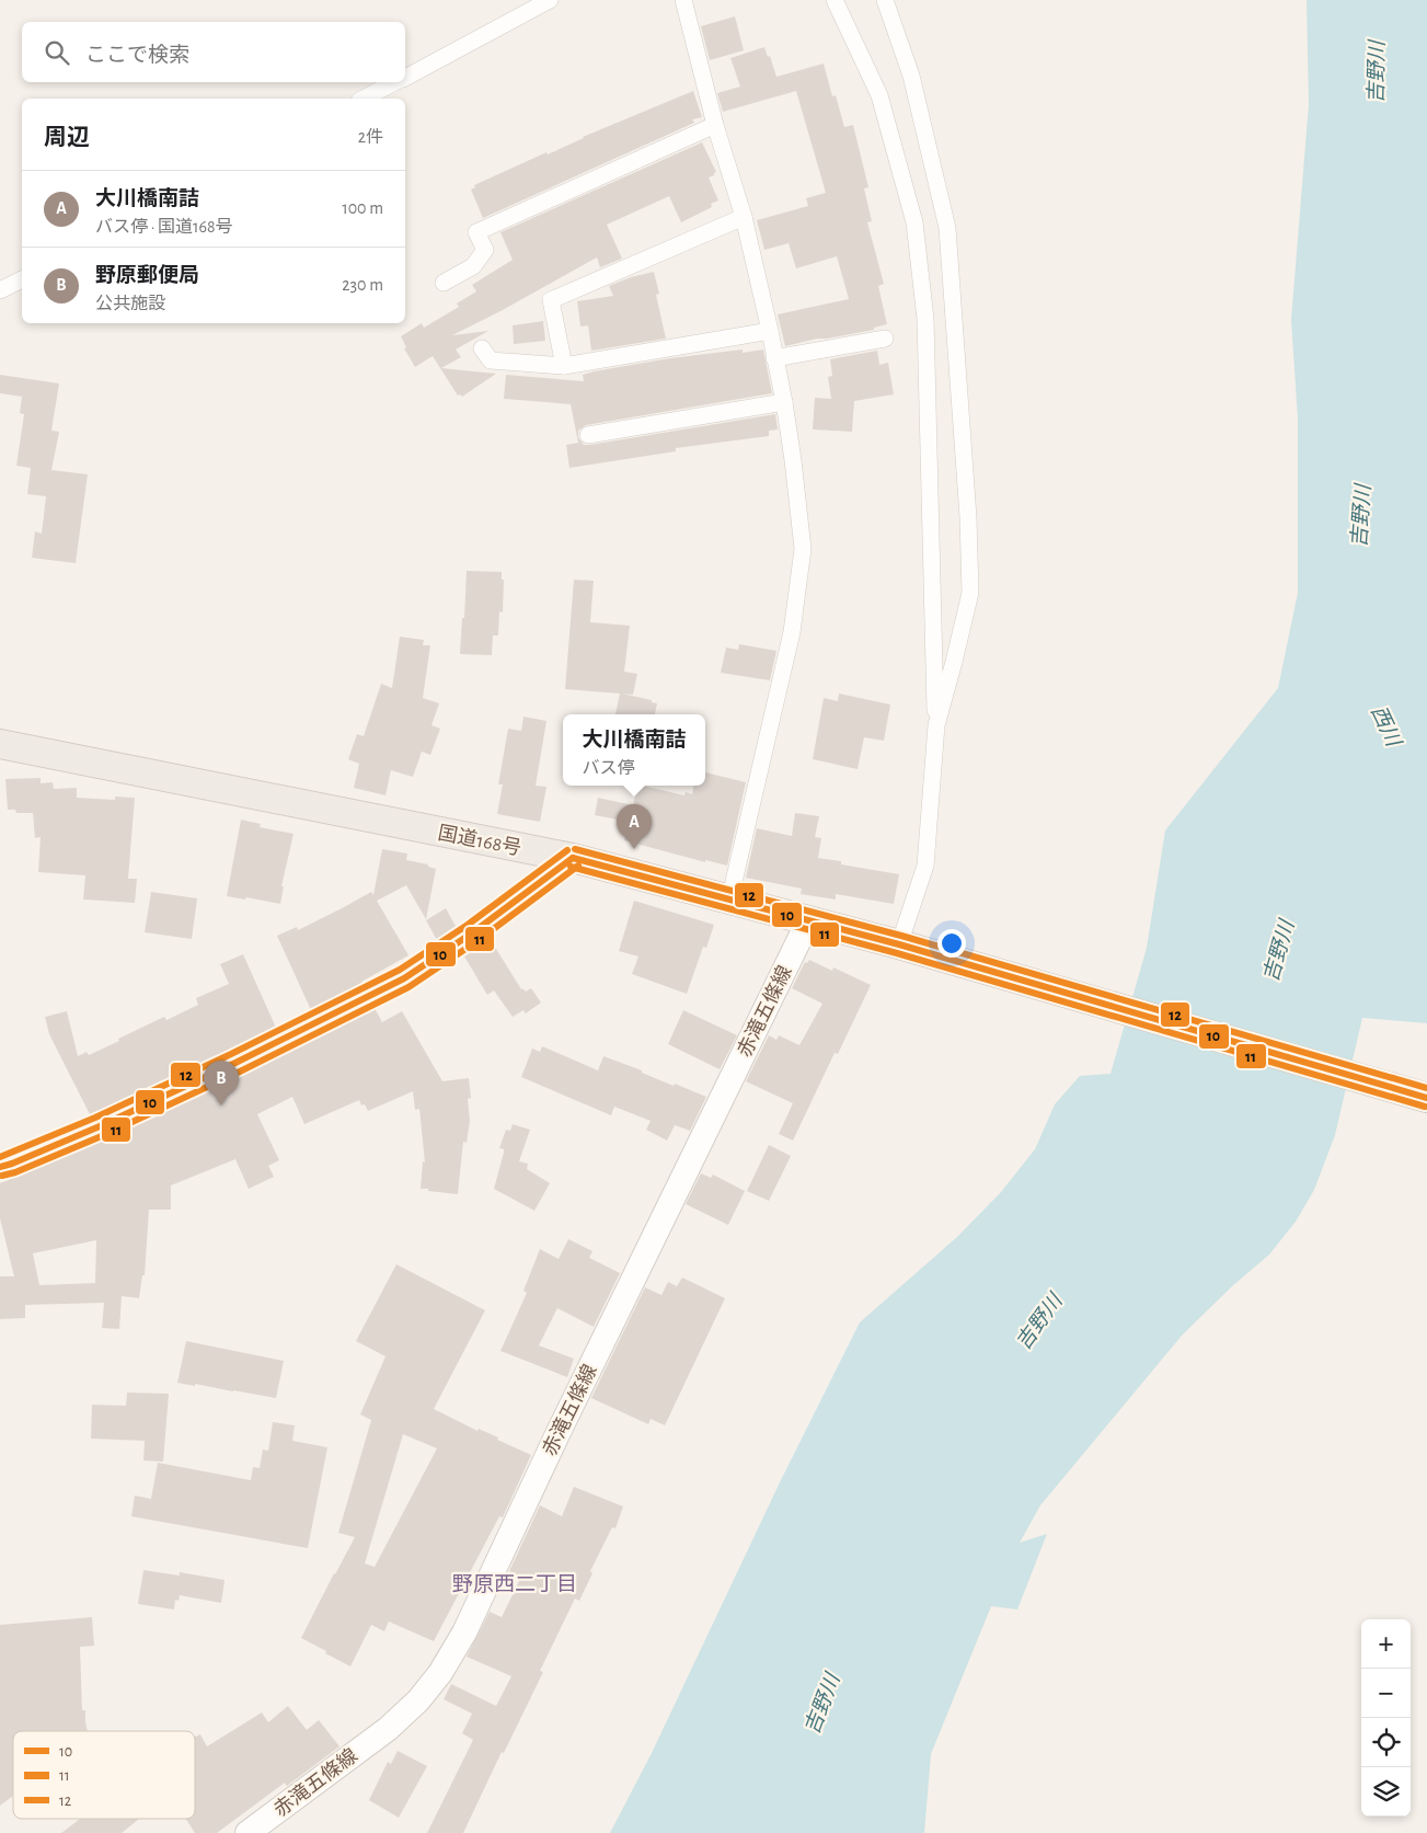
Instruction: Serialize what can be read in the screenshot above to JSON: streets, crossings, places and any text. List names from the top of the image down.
{
  "streets": {
    "highway": ["国道168号"],
    "main road": ["赤滝五條線"]
  },
  "crossings": [
    ["国道168号", "赤滝五條線"]
  ],
  "districts": ["野原西二丁目"],
  "water": ["吉野川", "西川"],
  "lines": ["transit line 12", "transit line 10", "transit line 11"],
  "legend": ["10", "11", "12"],
  "page": {
    "search": "ここで検索",
    "heading": ["周辺", "2件"],
    "list": [
      {
        "mark": "A",
        "name": "大川橋南詰",
        "note": "バス停 · 国道168号",
        "value": "100 m"
      },
      {
        "mark": "B",
        "name": "野原郵便局",
        "note": "公共施設",
        "value": "230 m"
      }
    ],
    "popup": ["大川橋南詰", "バス停"],
    "pins": ["A", "B"],
    "map_buttons": ["+", "−"]
  }
}
